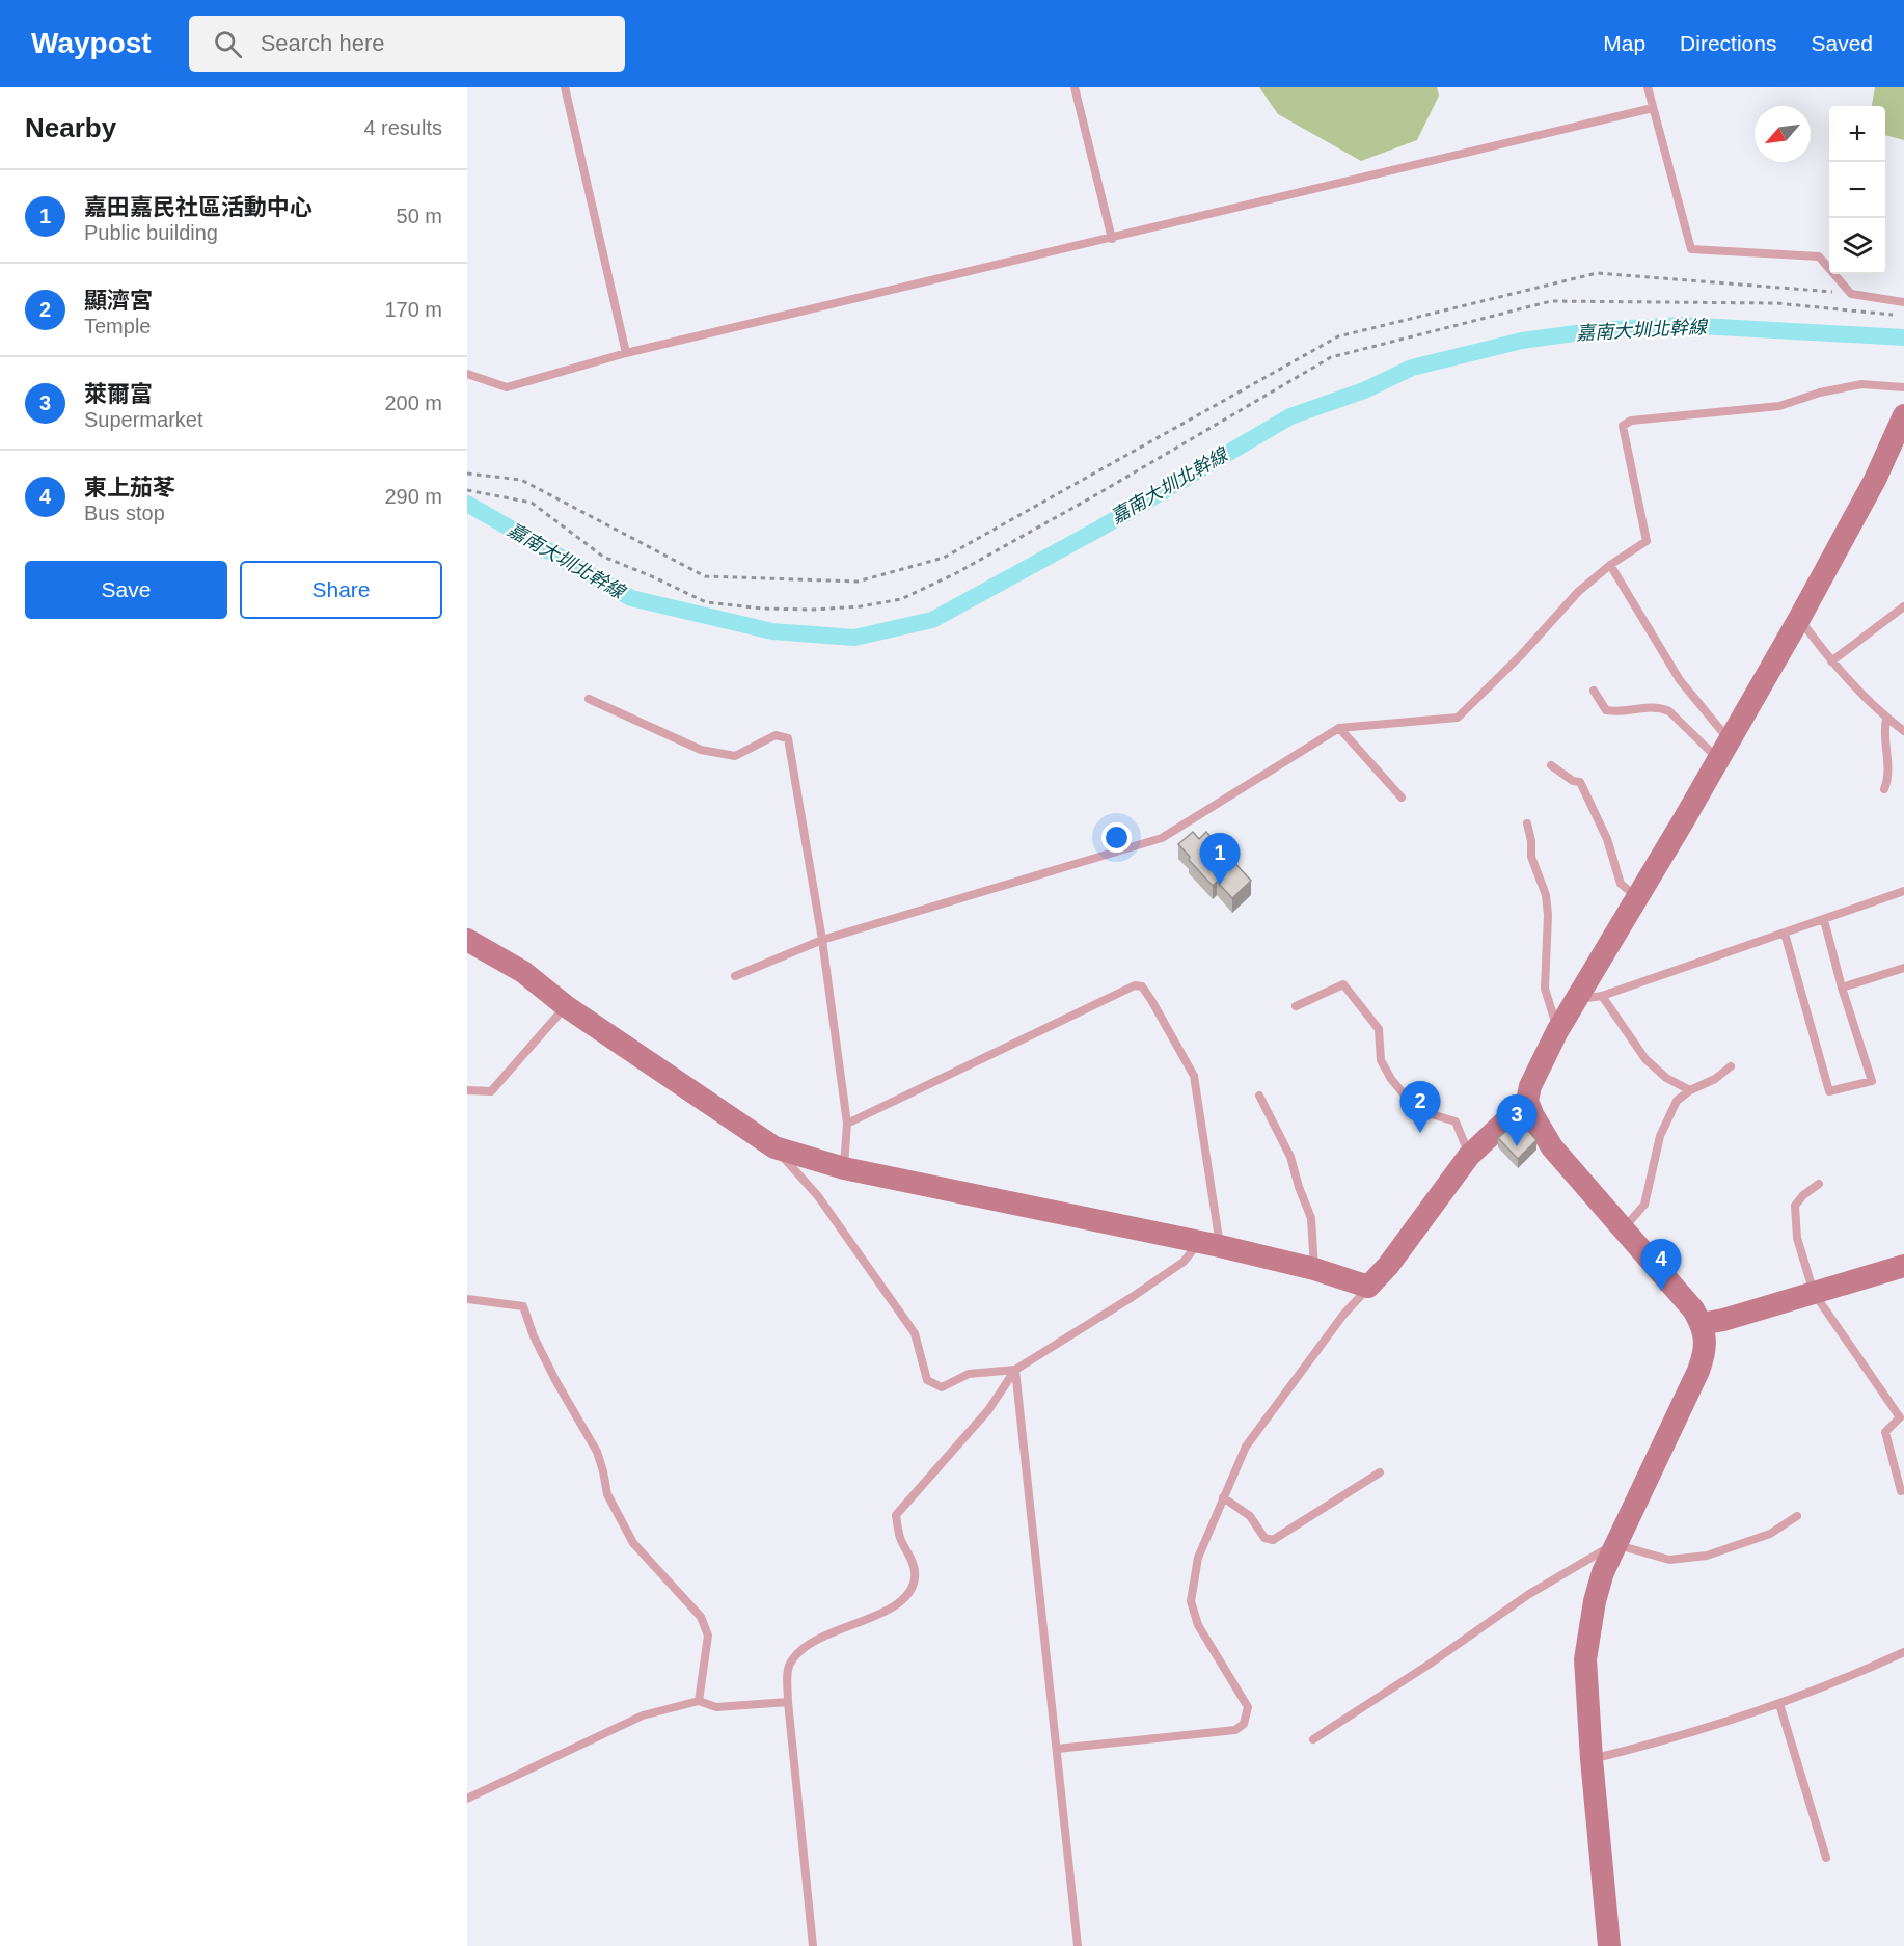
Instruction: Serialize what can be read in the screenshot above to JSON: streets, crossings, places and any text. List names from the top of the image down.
{
  "water": ["嘉南大圳北幹線"],
  "north": "bottom left",
  "page": {
    "header": "Waypost",
    "search": "Search here",
    "nav": ["Map", "Directions", "Saved"],
    "heading": ["Nearby", "4 results"],
    "map_buttons": ["+", "−"],
    "list": [
      {
        "mark": "1",
        "name": "嘉田嘉民社區活動中心",
        "note": "Public building",
        "value": "50 m"
      },
      {
        "mark": "2",
        "name": "顯濟宮",
        "note": "Temple",
        "value": "170 m"
      },
      {
        "mark": "3",
        "name": "萊爾富",
        "note": "Supermarket",
        "value": "200 m"
      },
      {
        "mark": "4",
        "name": "東上茄苳",
        "note": "Bus stop",
        "value": "290 m"
      }
    ],
    "buttons": ["Save", "Share"],
    "pins": [
      "1",
      "2",
      "3",
      "4"
    ]
  }
}
